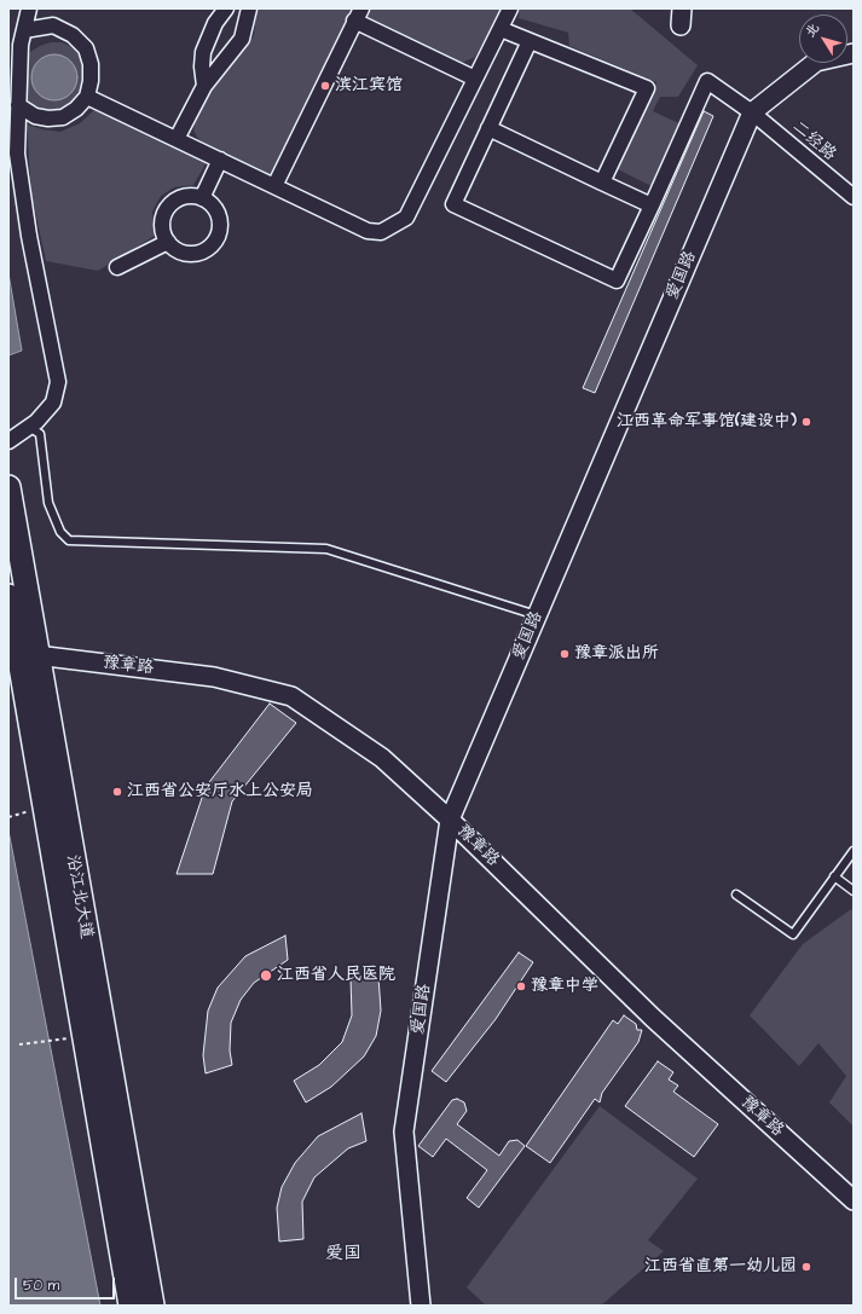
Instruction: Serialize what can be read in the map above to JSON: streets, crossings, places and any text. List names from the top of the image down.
{
  "streets": {
    "main road": ["沿江北大道"],
    "street": ["二经路", "爱国路", "豫章路"]
  },
  "crossings": [
    ["二经路", "爱国路"],
    ["爱国路", "豫章路"],
    ["豫章路", "沿江北大道"]
  ],
  "districts": ["爱国"],
  "places": [
    "滨江宾馆",
    "江西革命军事馆(建设中)",
    "豫章派出所",
    "江西省公安厅水上公安局",
    "江西省人民医院",
    "豫章中学",
    "江西省直第一幼儿园"
  ],
  "scale_bar": "50 m",
  "north": "top left"
}
